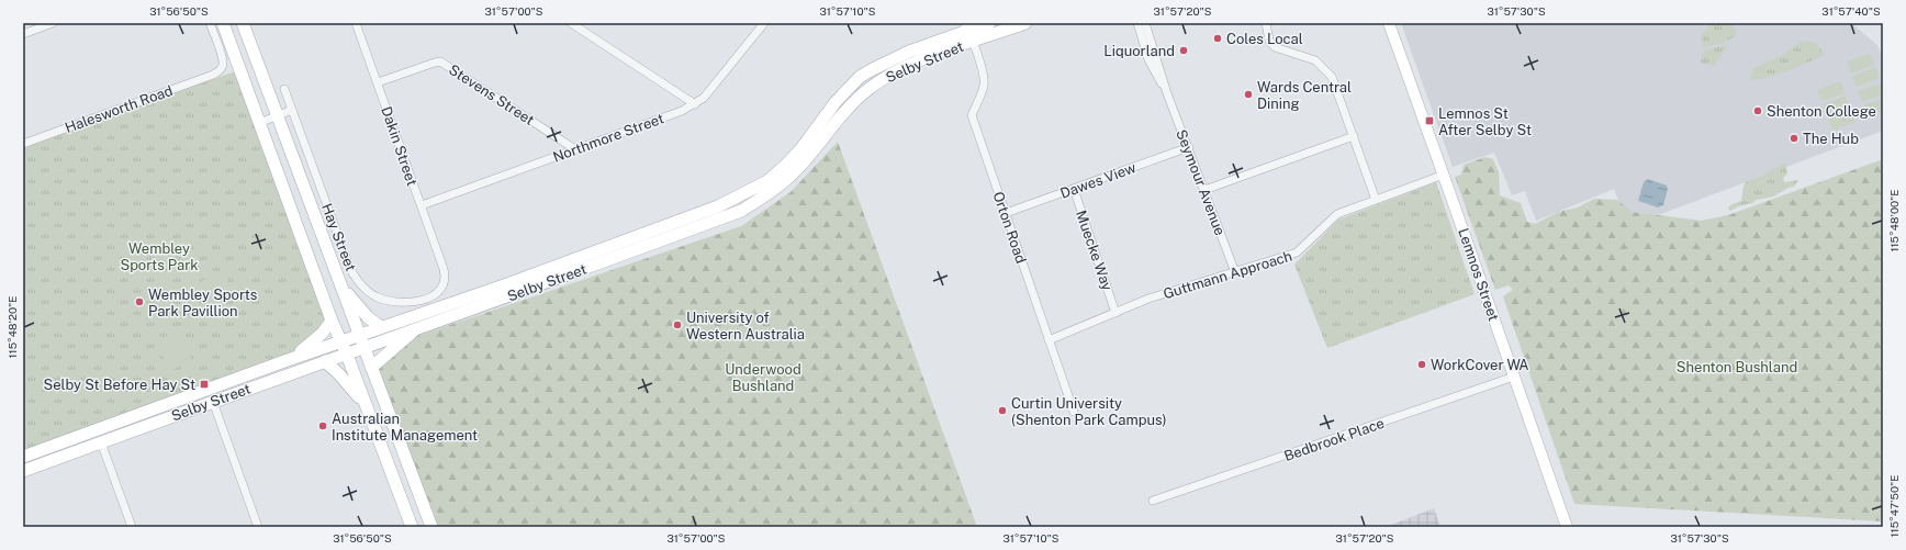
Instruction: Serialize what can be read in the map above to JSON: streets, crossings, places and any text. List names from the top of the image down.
{
  "streets": {
    "main road": ["Selby Street", "Hay Street"],
    "street": [
      "Stevens Street",
      "Halesworth Road",
      "Northmore Street",
      "Dakin Street",
      "Dawes View",
      "Seymour Avenue",
      "Orton Road",
      "Muecke Way",
      "Guttmann Approach",
      "Lemnos Street",
      "Bedbrook Place"
    ]
  },
  "crossings": [
    ["Selby Street", "Orton Road"],
    ["Selby Street", "Hay Street"],
    ["Stevens Street", "Northmore Street"],
    ["Stevens Street", "Dakin Street"],
    ["Northmore Street", "Dakin Street"],
    ["Dakin Street", "Hay Street"],
    ["Dawes View", "Seymour Avenue"],
    ["Dawes View", "Orton Road"],
    ["Dawes View", "Muecke Way"],
    ["Seymour Avenue", "Guttmann Approach"],
    ["Orton Road", "Guttmann Approach"],
    ["Muecke Way", "Guttmann Approach"],
    ["Guttmann Approach", "Lemnos Street"],
    ["Lemnos Street", "Bedbrook Place"]
  ],
  "parks": ["Wembley Sports Park", "Shenton Bushland", "Underwood Bushland"],
  "places": {
    "other": [
      "Coles Local",
      "Liquorland",
      "Wards Central Dining",
      "Shenton College",
      "The Hub",
      "Wembley Sports Park Pavillion",
      "University of Western Australia",
      "WorkCover WA",
      "Curtin University (Shenton Park Campus)",
      "Australian Institute Management"
    ],
    "transit": ["Lemnos St After Selby St", "Selby St Before Hay St"]
  },
  "coordinates": [
    "31°56'50\"S",
    "31°57'00\"S",
    "31°57'10\"S",
    "31°57'20\"S",
    "31°57'30\"S",
    "31°57'40\"S",
    "115°48'00\"E",
    "115°48'20\"E",
    "115°47'50\"E"
  ]
}
